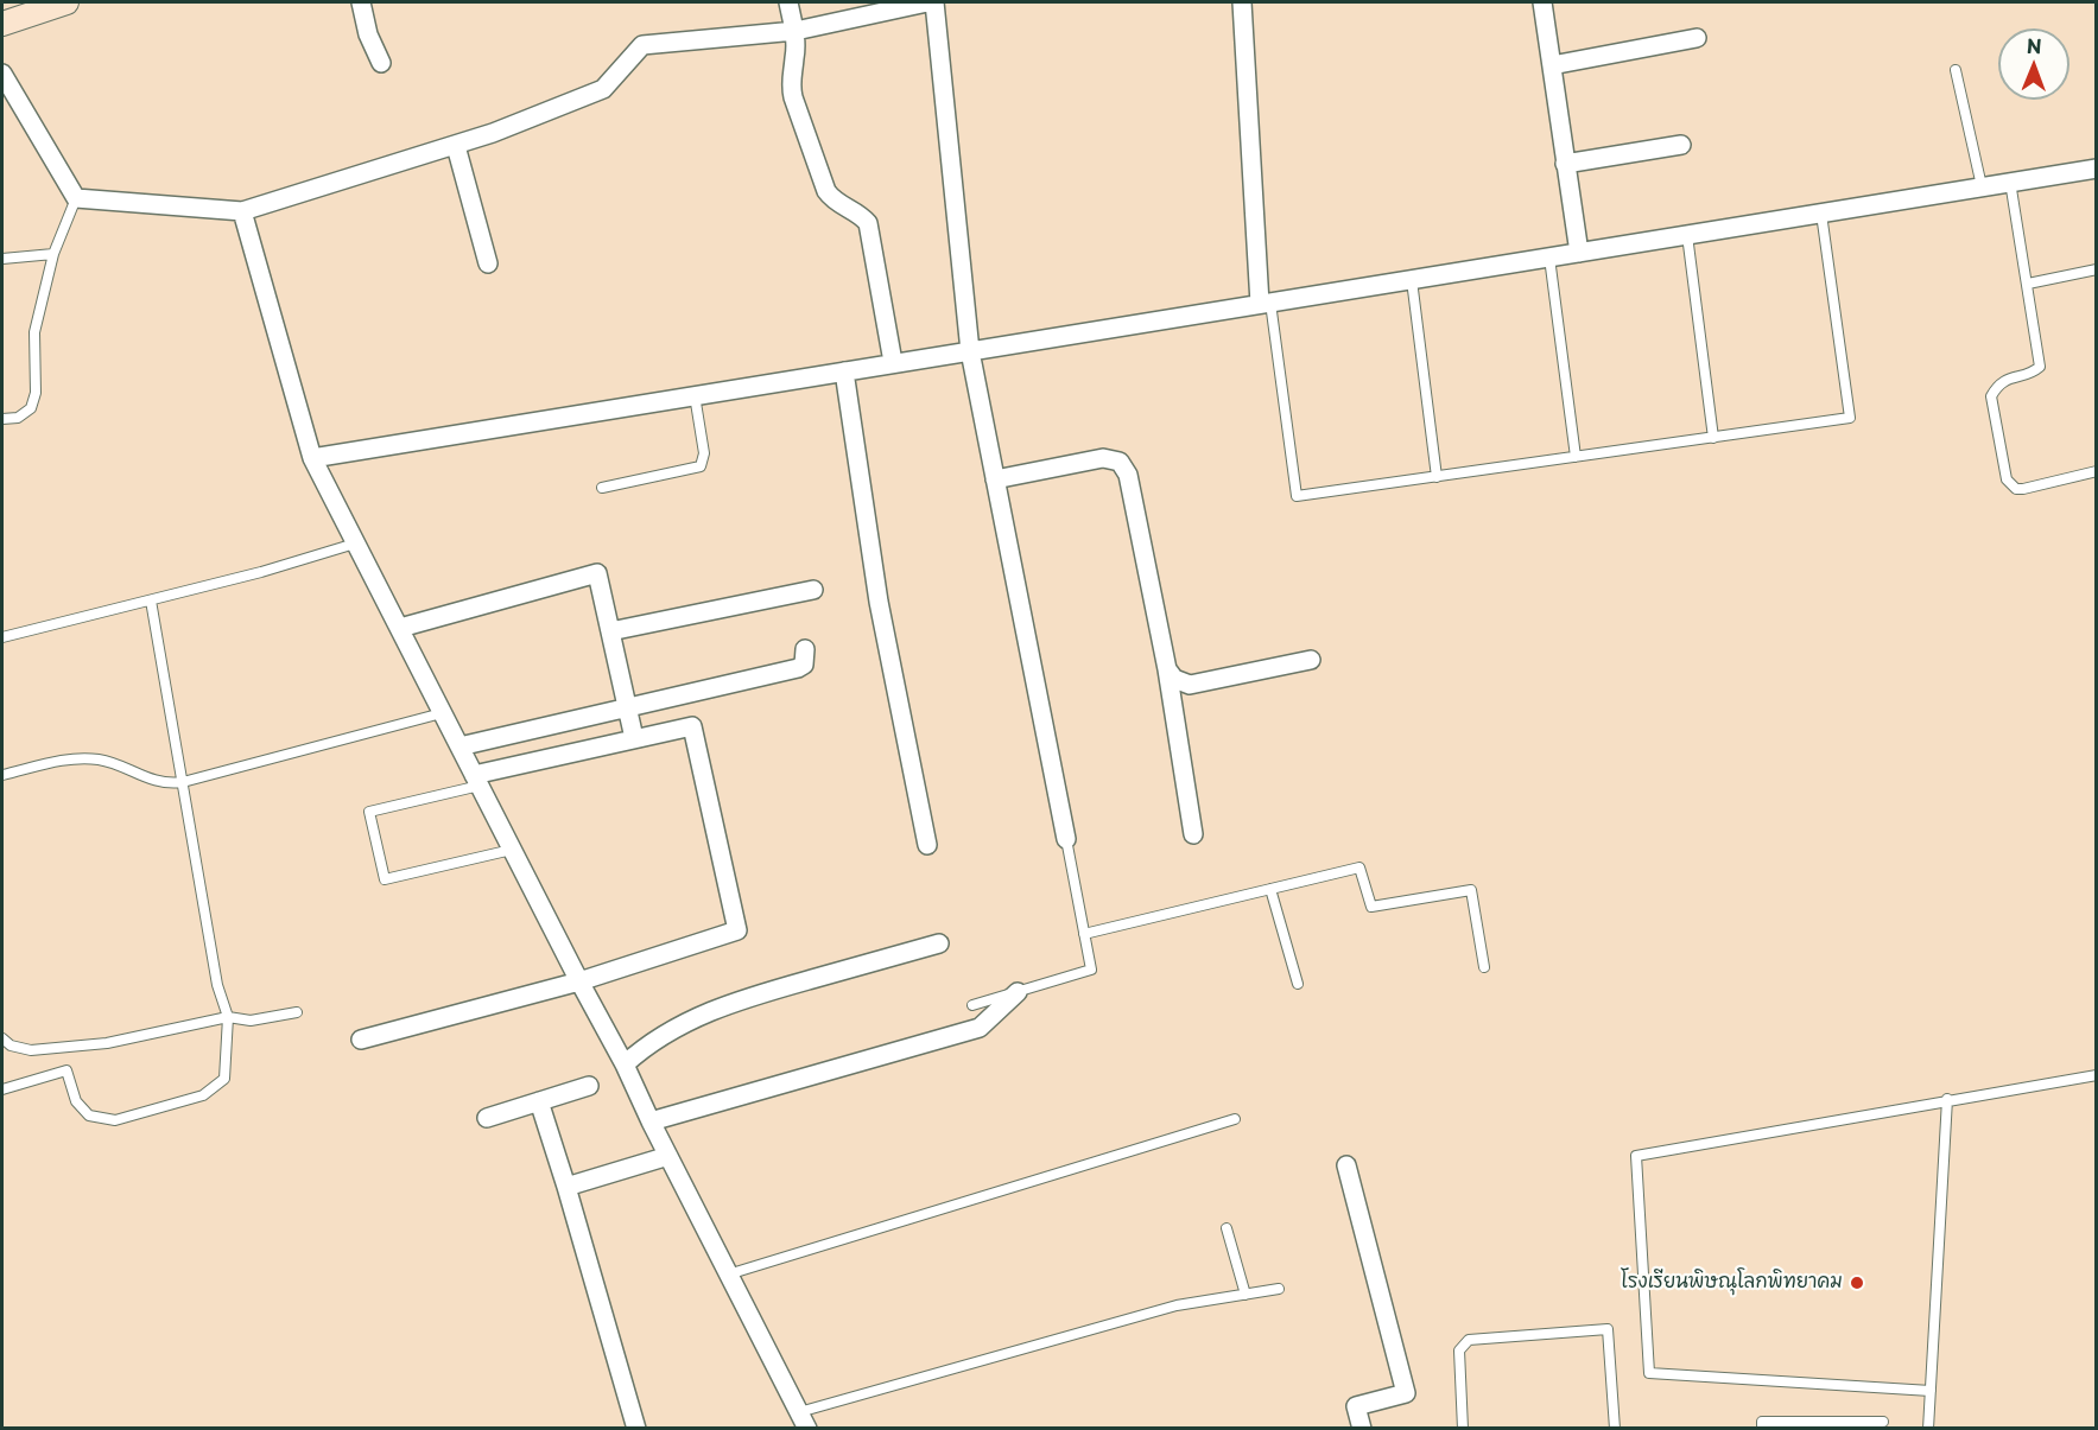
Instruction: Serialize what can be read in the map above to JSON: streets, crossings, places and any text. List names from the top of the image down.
{
  "places": ["โรงเรียนพิษณุโลกพิทยาคม"],
  "north": "top"
}
